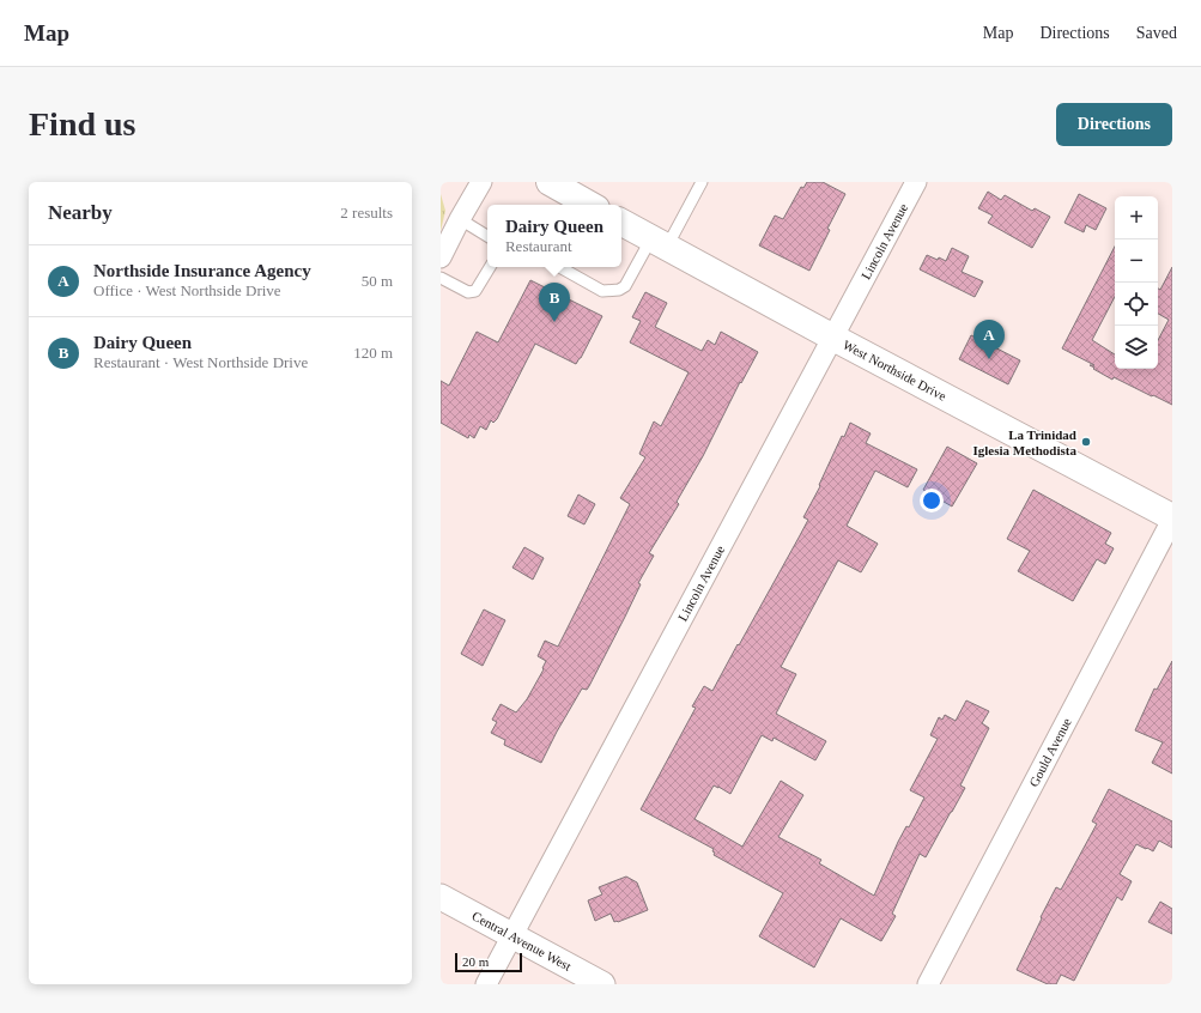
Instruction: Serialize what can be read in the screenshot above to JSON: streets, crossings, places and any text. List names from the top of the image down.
{
  "streets": {
    "main road": ["West Northside Drive"],
    "street": ["Lincoln Avenue", "Gould Avenue", "Central Avenue West"]
  },
  "crossings": [
    ["Lincoln Avenue", "West Northside Drive"],
    ["Lincoln Avenue", "Central Avenue West"],
    ["West Northside Drive", "Gould Avenue"]
  ],
  "places": ["La Trinidad Iglesia Methodista"],
  "scale_bar": "20 m",
  "page": {
    "header": "Map",
    "nav": ["Map", "Directions", "Saved"],
    "buttons": "Directions",
    "title": "Find us",
    "heading": ["Nearby", "2 results"],
    "map_buttons": ["+", "−"],
    "popup": ["Dairy Queen", "Restaurant"],
    "list": [
      {
        "mark": "A",
        "name": "Northside Insurance Agency",
        "note": "Office · West Northside Drive",
        "value": "50 m"
      },
      {
        "mark": "B",
        "name": "Dairy Queen",
        "note": "Restaurant · West Northside Drive",
        "value": "120 m"
      }
    ],
    "pins": ["B", "A"],
    "scale": "20 m"
  }
}
